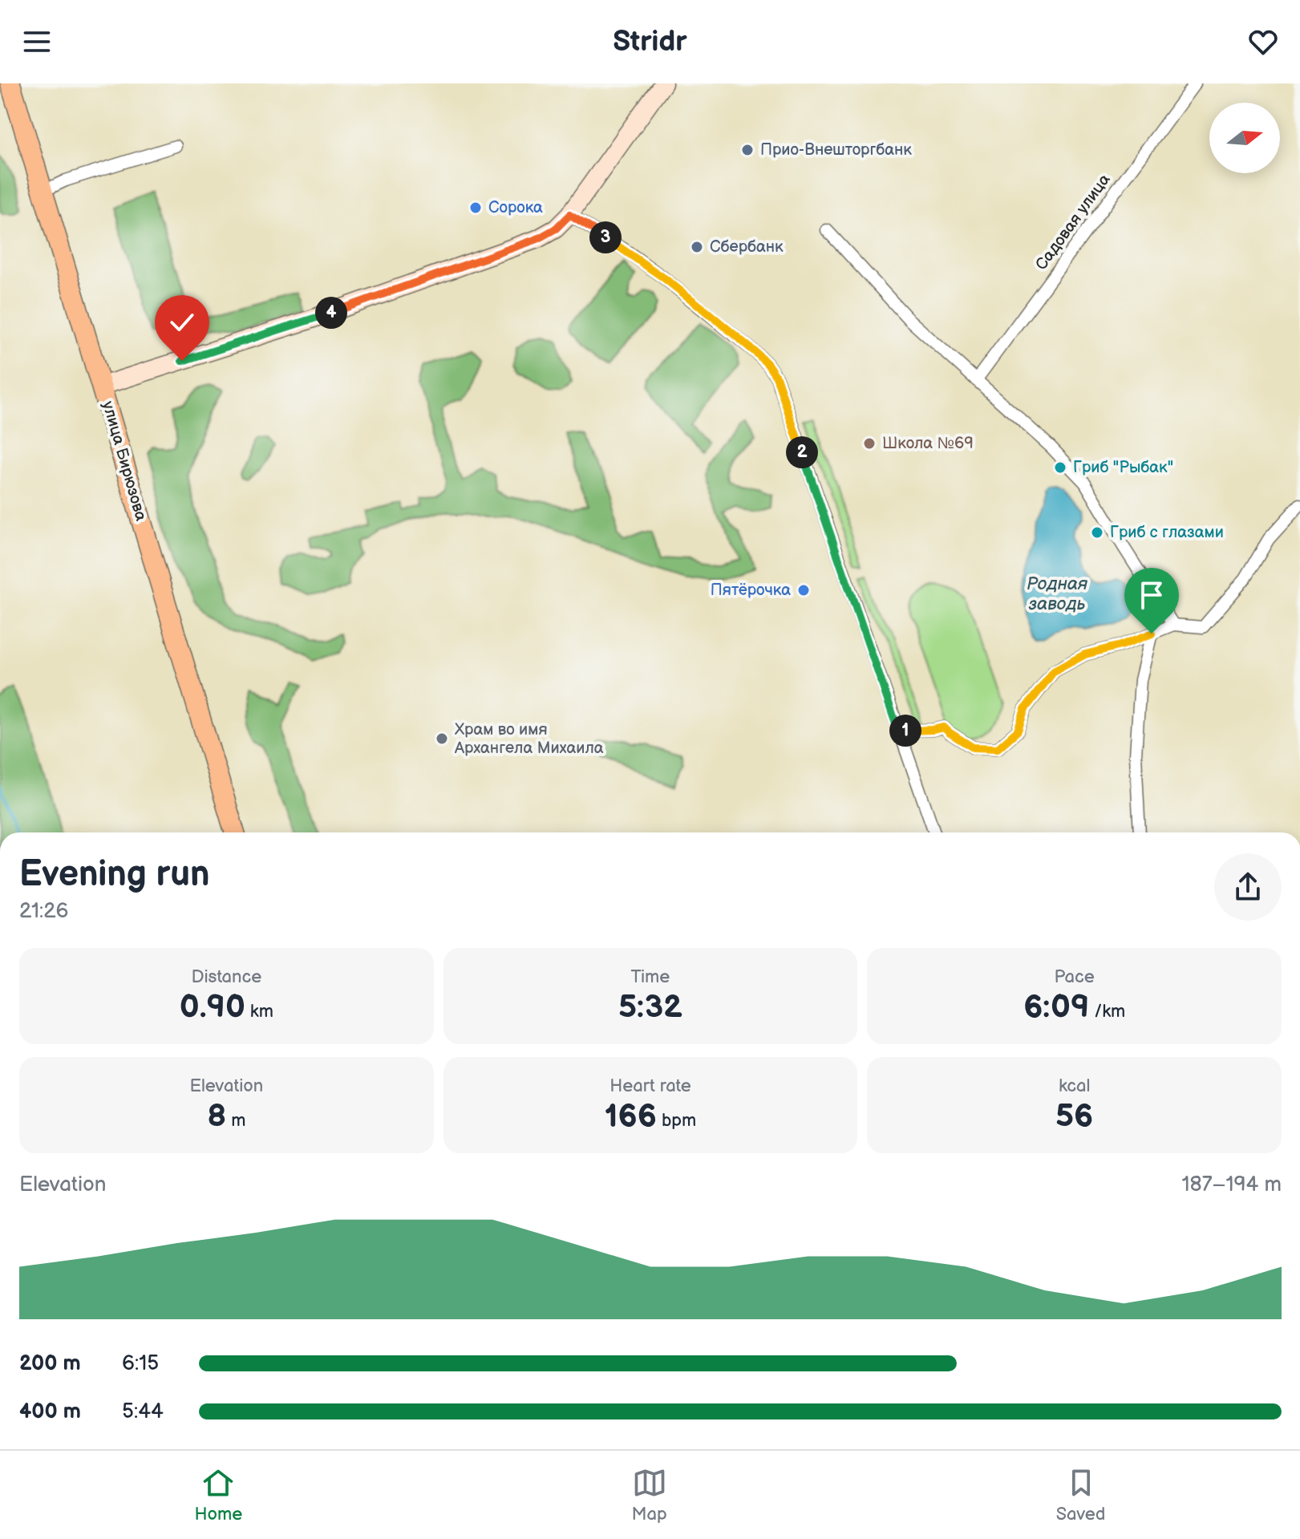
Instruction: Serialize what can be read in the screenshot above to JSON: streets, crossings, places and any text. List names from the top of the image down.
{
  "streets": {
    "main road": ["улица Бирюзова"],
    "street": ["Садовая улица"]
  },
  "water": ["Родная заводь"],
  "places": [
    "Прио-Внешторгбанк",
    "Сорока",
    "Сбербанк",
    "Школа №69",
    "Гриб \"Рыбак\"",
    "Гриб с глазами",
    "Пятёрочка",
    "Храм во имя Архангела Михаила"
  ],
  "north": "right",
  "page": {
    "header": "Stridr",
    "pins": [
      "3",
      "4",
      "2",
      "1"
    ],
    "heading": ["Evening run", "21:26"],
    "stats": [
      ["Distance", "0.90 km"],
      ["Time", "5:32"],
      ["Pace", "6:09 /km"],
      ["Elevation", "8 m"],
      ["Heart rate", "166 bpm"],
      ["kcal", "56"]
    ],
    "chart": ["Elevation", "187–194 m"],
    "list": [
      {
        "name": "200 m",
        "note": "6:15"
      },
      {
        "name": "400 m",
        "note": "5:44"
      }
    ],
    "tabs": ["Home", "Map", "Saved"]
  }
}
